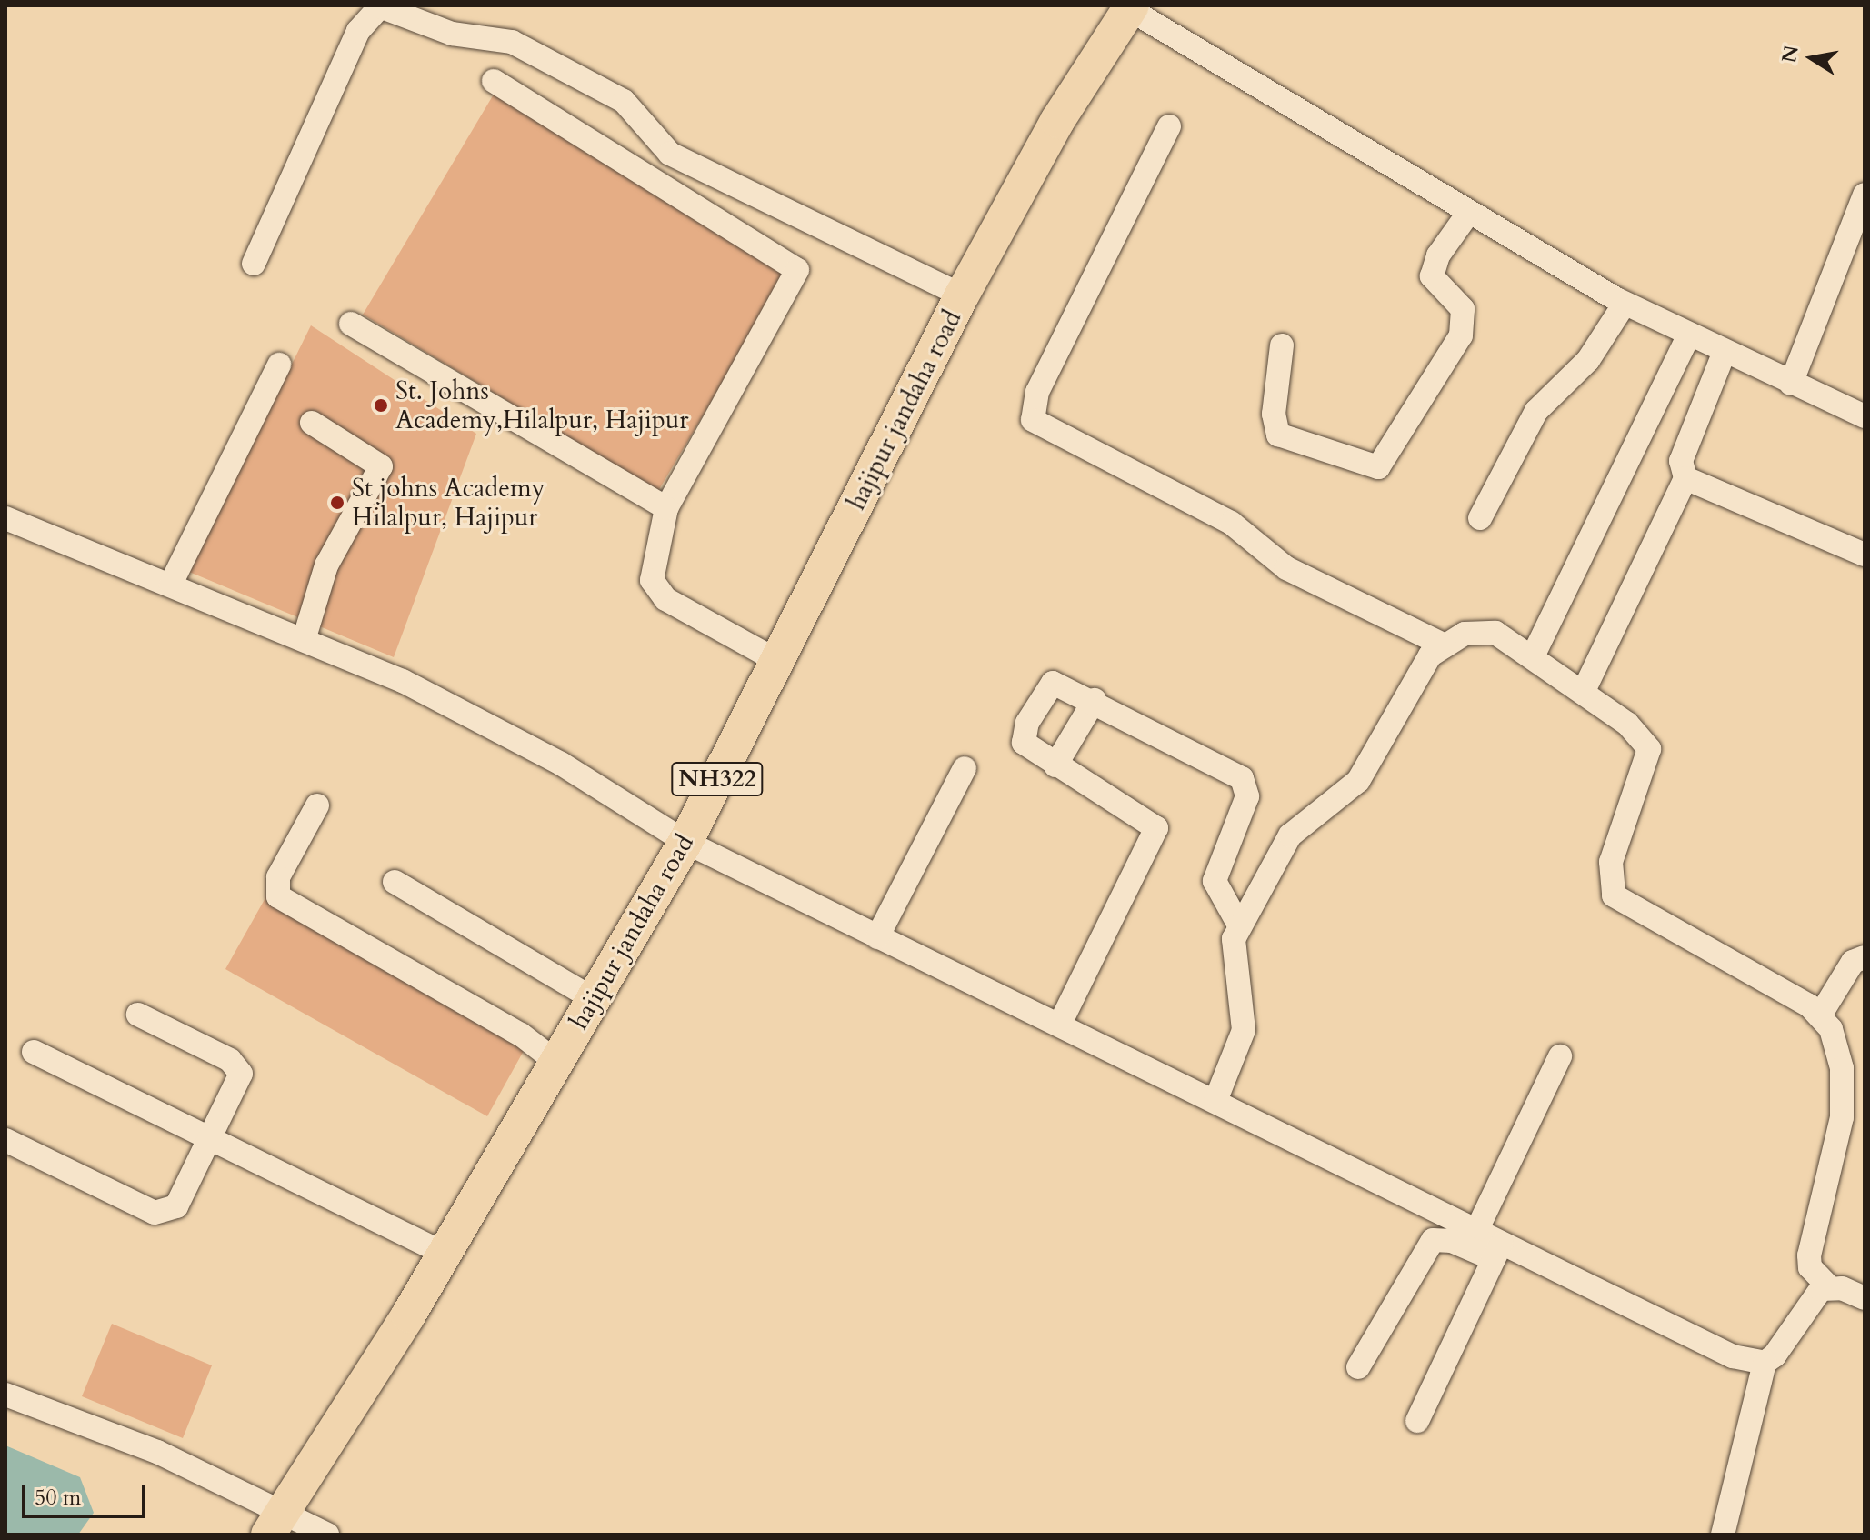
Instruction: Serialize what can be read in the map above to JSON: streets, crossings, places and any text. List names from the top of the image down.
{
  "streets": {
    "highway": ["hajipur jandaha road", "NH322"]
  },
  "places": ["St. Johns Academy,Hilalpur, Hajipur", "St johns Academy Hilalpur, Hajipur"],
  "scale_bar": "50 m",
  "north": "left"
}
